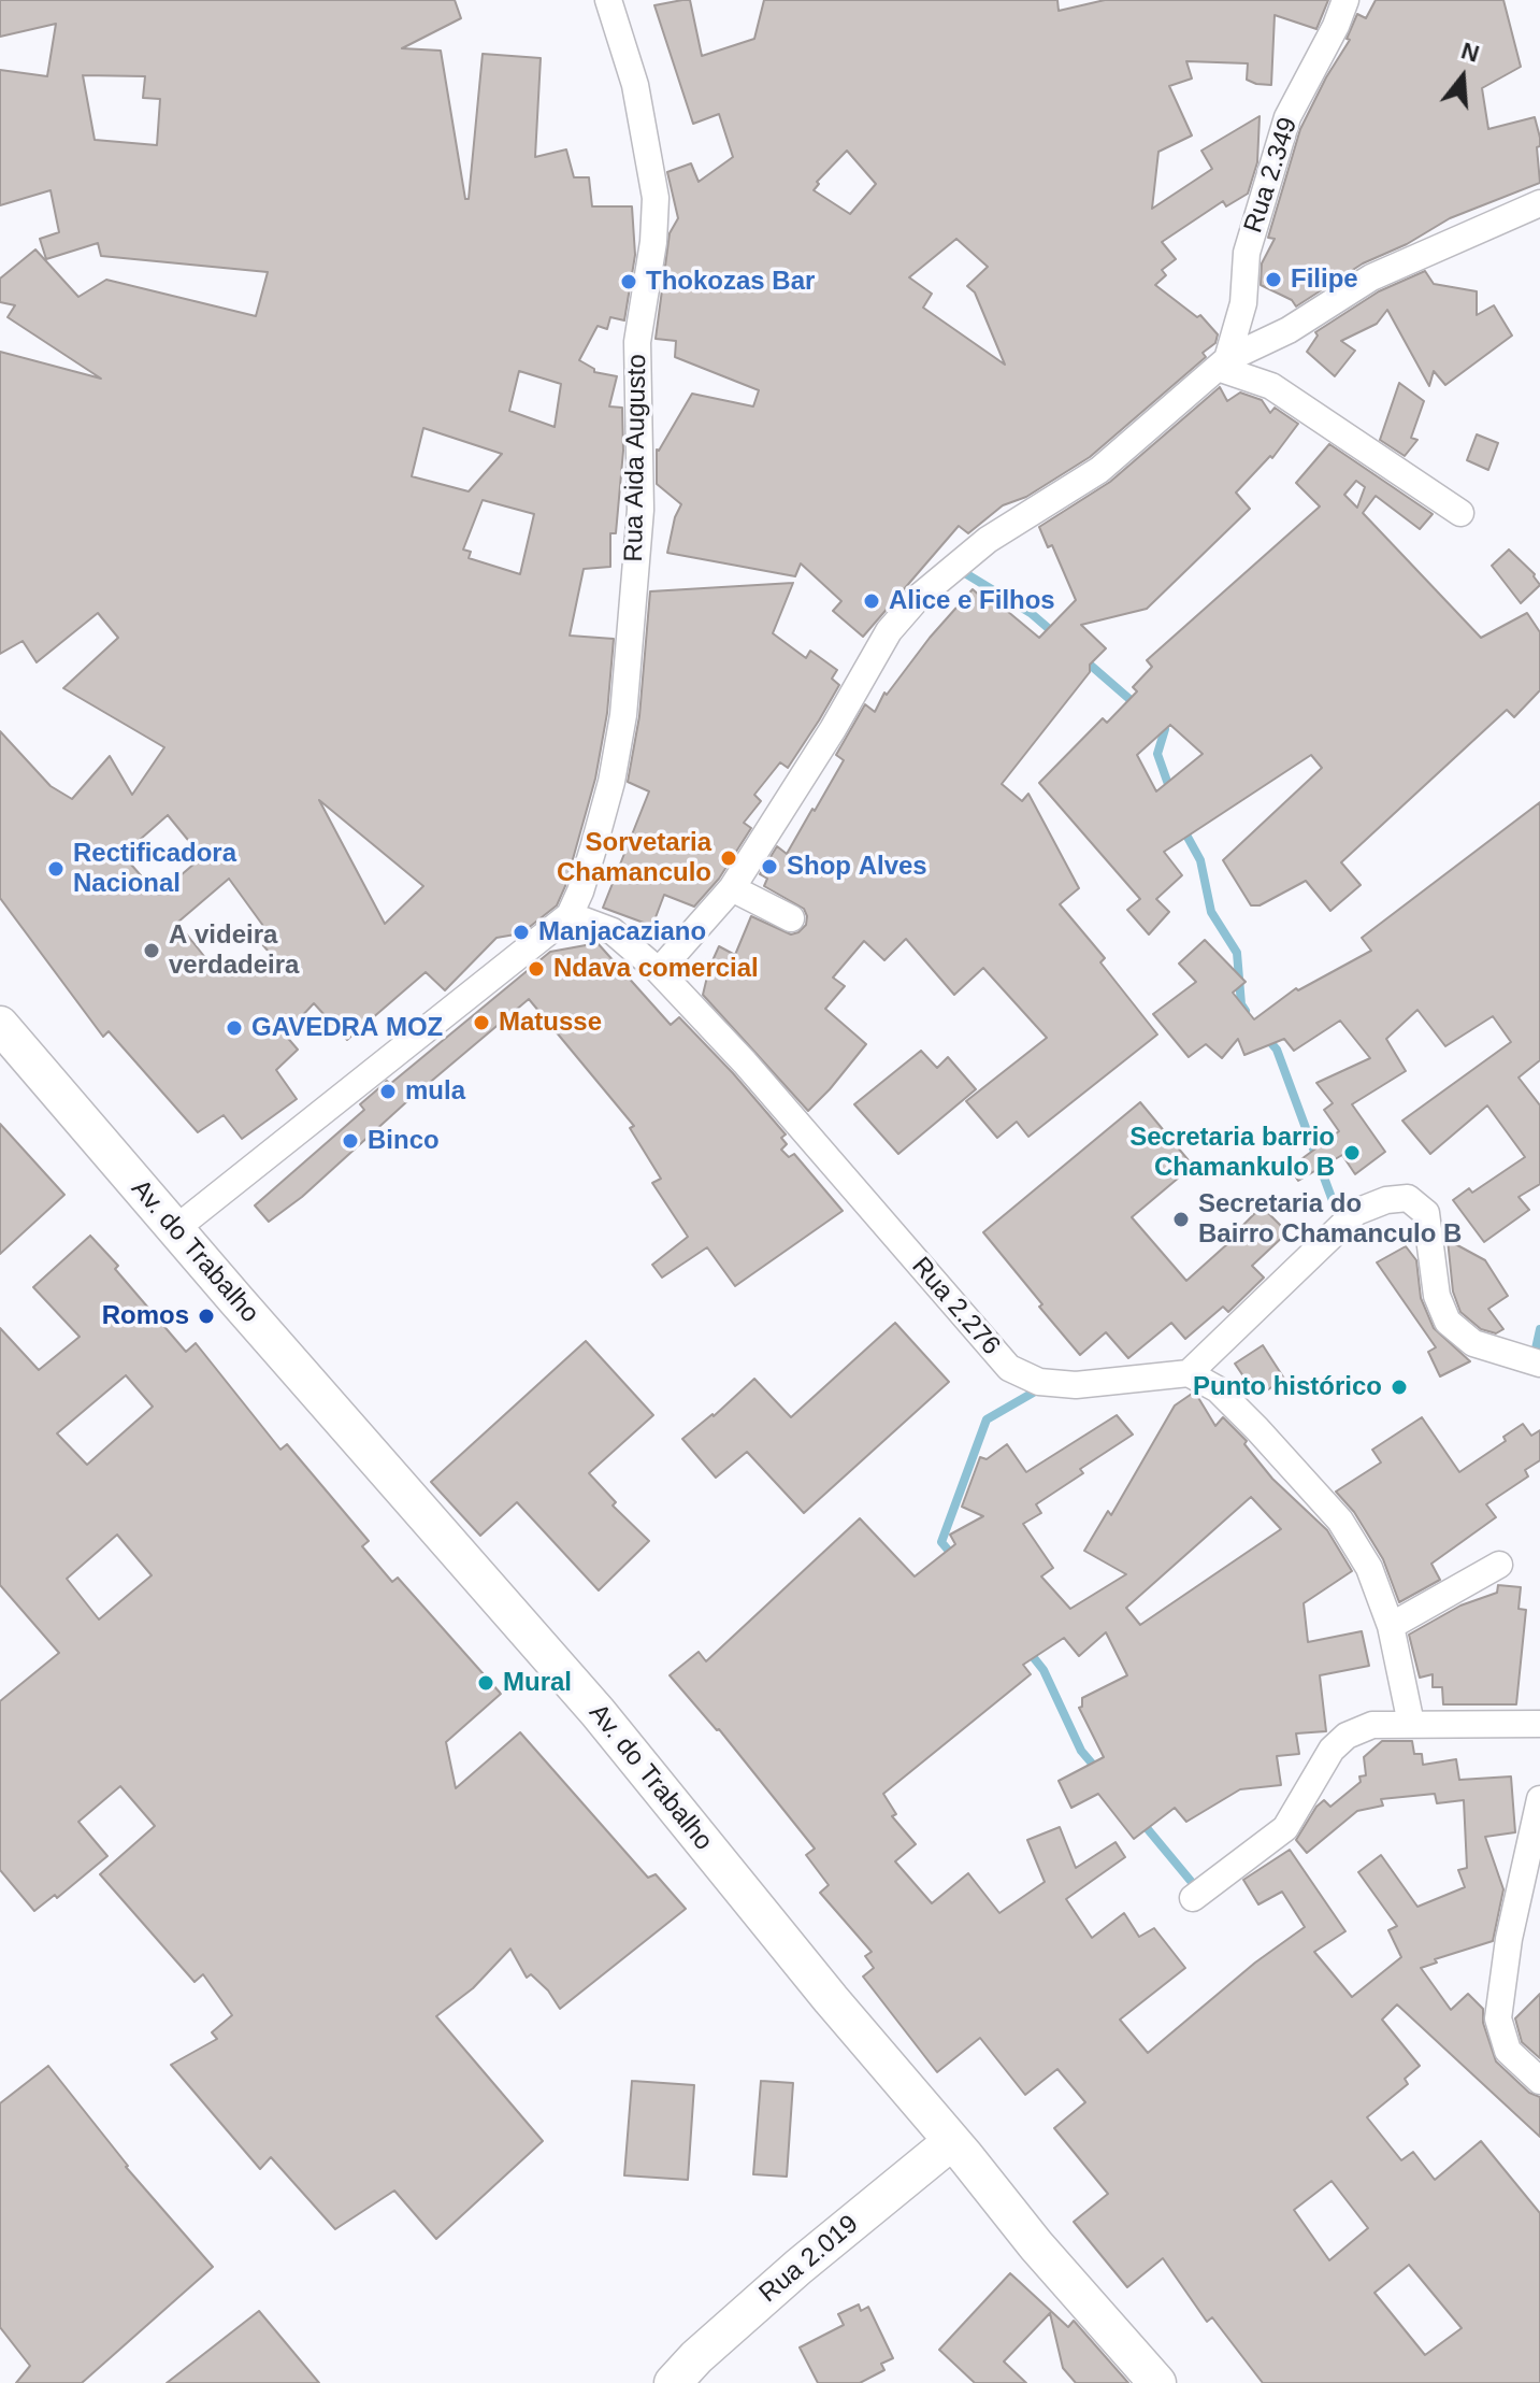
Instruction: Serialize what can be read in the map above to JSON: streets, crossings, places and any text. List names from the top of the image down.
{
  "streets": {
    "main road": ["Av. do Trabalho", "Rua 2.019"],
    "street": ["Rua 2.349", "Rua Aida Augusto", "Rua 2.276"]
  },
  "crossings": [
    ["Rua Aida Augusto", "Rua 2.276"],
    ["Av. do Trabalho", "Rua 2.019"]
  ],
  "places": [
    "Filipe",
    "Thokozas Bar",
    "Alice e Filhos",
    "Sorvetaria Chamanculo",
    "Shop Alves",
    "Rectificadora Nacional",
    "Manjacaziano",
    "A videira verdadeira",
    "Ndava comercial",
    "Matusse",
    "GAVEDRA MOZ",
    "mula",
    "Binco",
    "Secretaria barrio Chamankulo B",
    "Secretaria do Bairro Chamanculo B",
    "Romos",
    "Punto histórico",
    "Mural"
  ],
  "north": "top"
}
